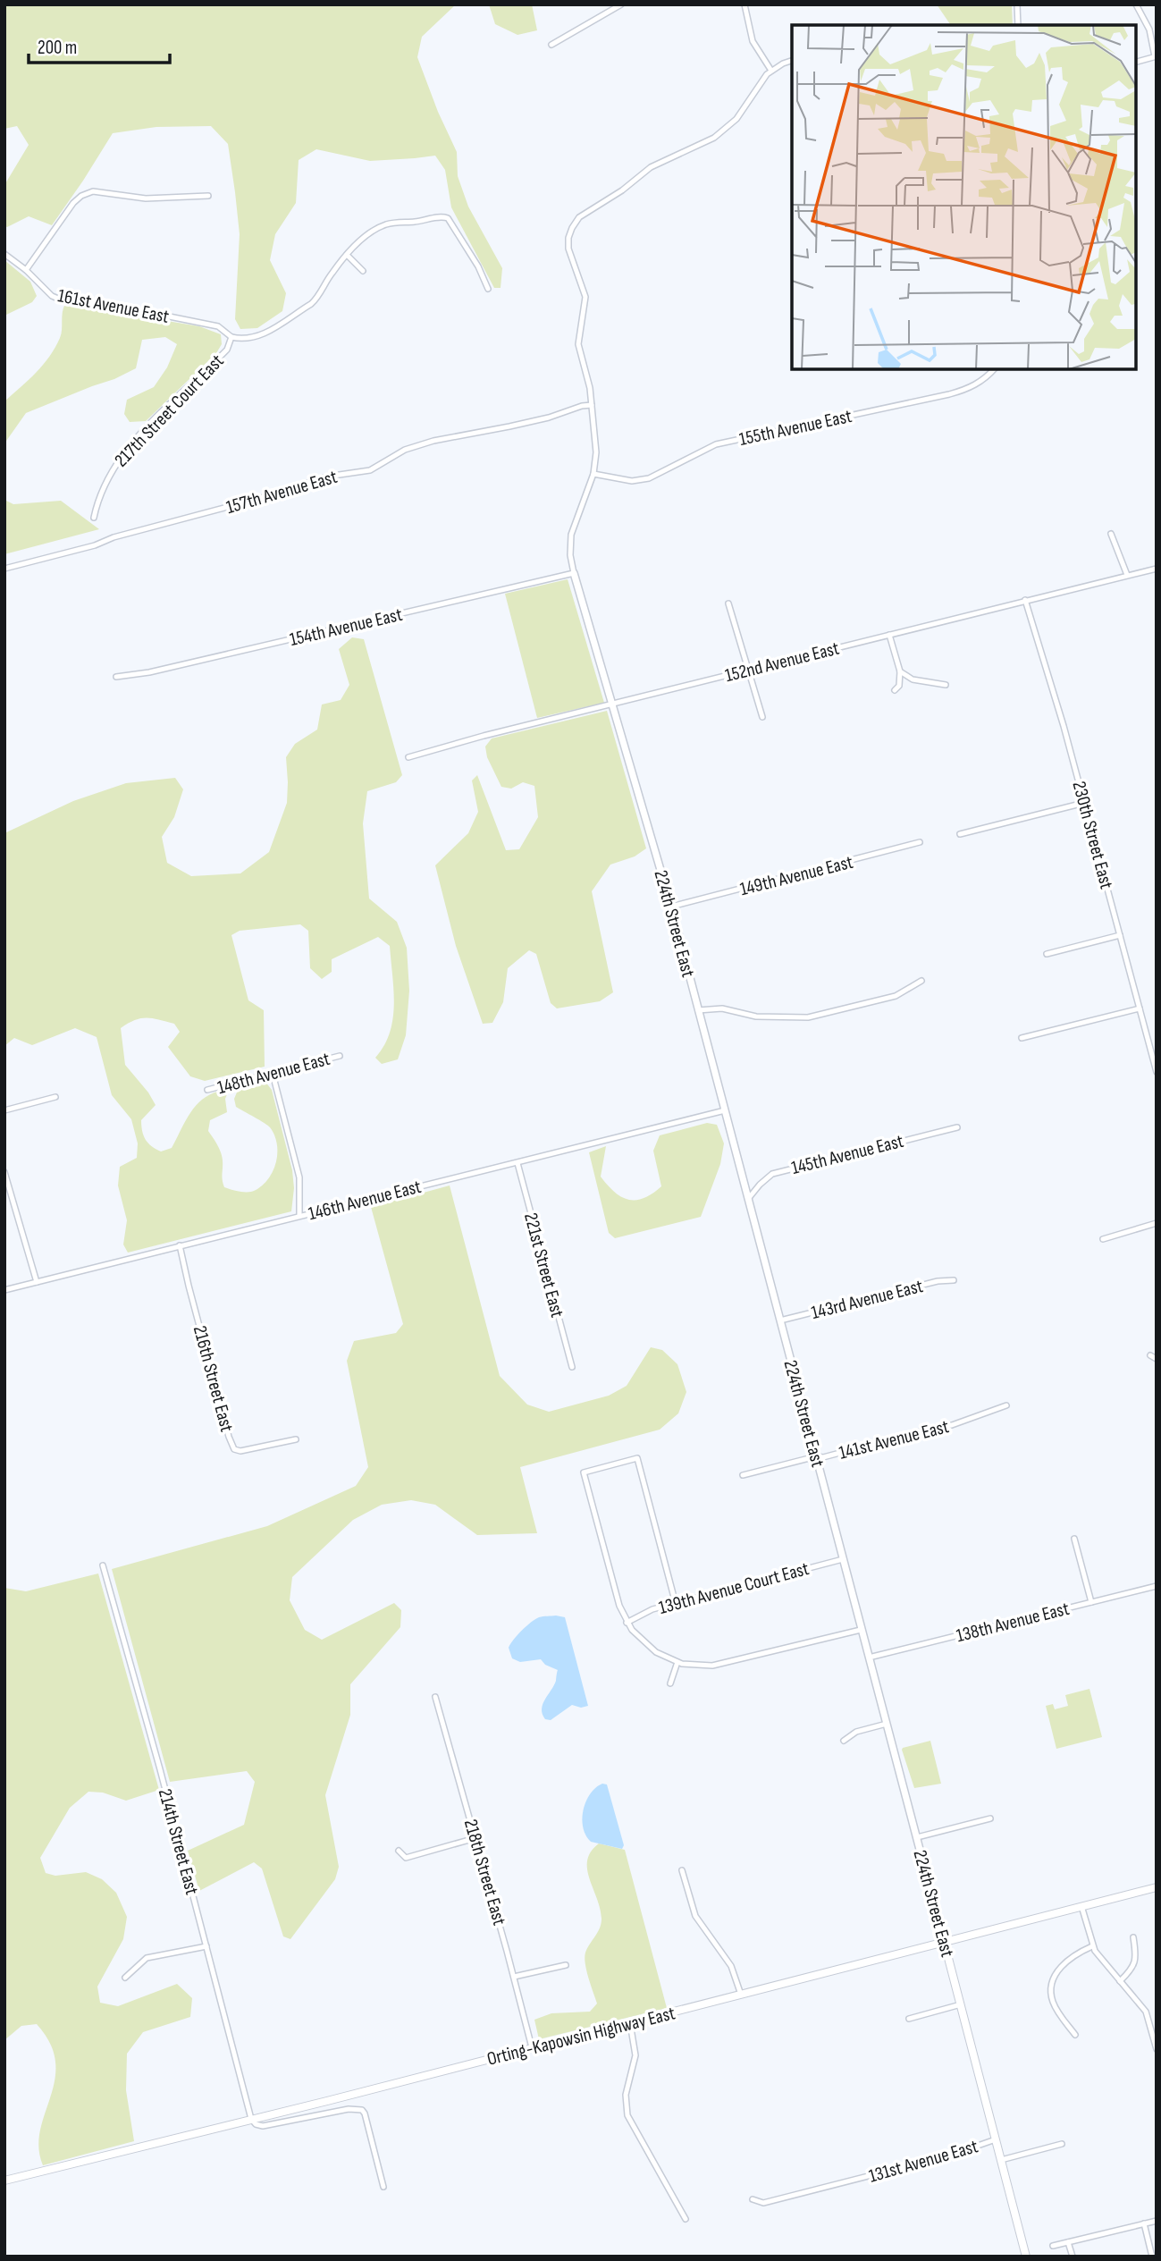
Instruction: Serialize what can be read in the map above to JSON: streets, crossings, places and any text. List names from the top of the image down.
{
  "streets": {
    "main road": ["224th Street East", "Orting-Kapowsin Highway East"],
    "street": [
      "161st Avenue East",
      "217th Street Court East",
      "155th Avenue East",
      "157th Avenue East",
      "154th Avenue East",
      "152nd Avenue East",
      "230th Street East",
      "149th Avenue East",
      "148th Avenue East",
      "145th Avenue East",
      "146th Avenue East",
      "221st Street East",
      "143rd Avenue East",
      "216th Street East",
      "141st Avenue East",
      "139th Avenue Court East",
      "138th Avenue East",
      "214th Street East",
      "218th Street East",
      "131st Avenue East"
    ]
  },
  "crossings": [
    ["161st Avenue East", "217th Street Court East"],
    ["154th Avenue East", "224th Street East"],
    ["152nd Avenue East", "230th Street East"],
    ["152nd Avenue East", "224th Street East"],
    ["149th Avenue East", "224th Street East"],
    ["224th Street East", "145th Avenue East"],
    ["224th Street East", "146th Avenue East"],
    ["224th Street East", "143rd Avenue East"],
    ["224th Street East", "141st Avenue East"],
    ["224th Street East", "139th Avenue Court East"],
    ["224th Street East", "138th Avenue East"],
    ["224th Street East", "Orting-Kapowsin Highway East"],
    ["224th Street East", "131st Avenue East"],
    ["146th Avenue East", "221st Street East"],
    ["146th Avenue East", "216th Street East"],
    ["214th Street East", "Orting-Kapowsin Highway East"],
    ["218th Street East", "Orting-Kapowsin Highway East"]
  ],
  "scale_bar": "200 m"
}
